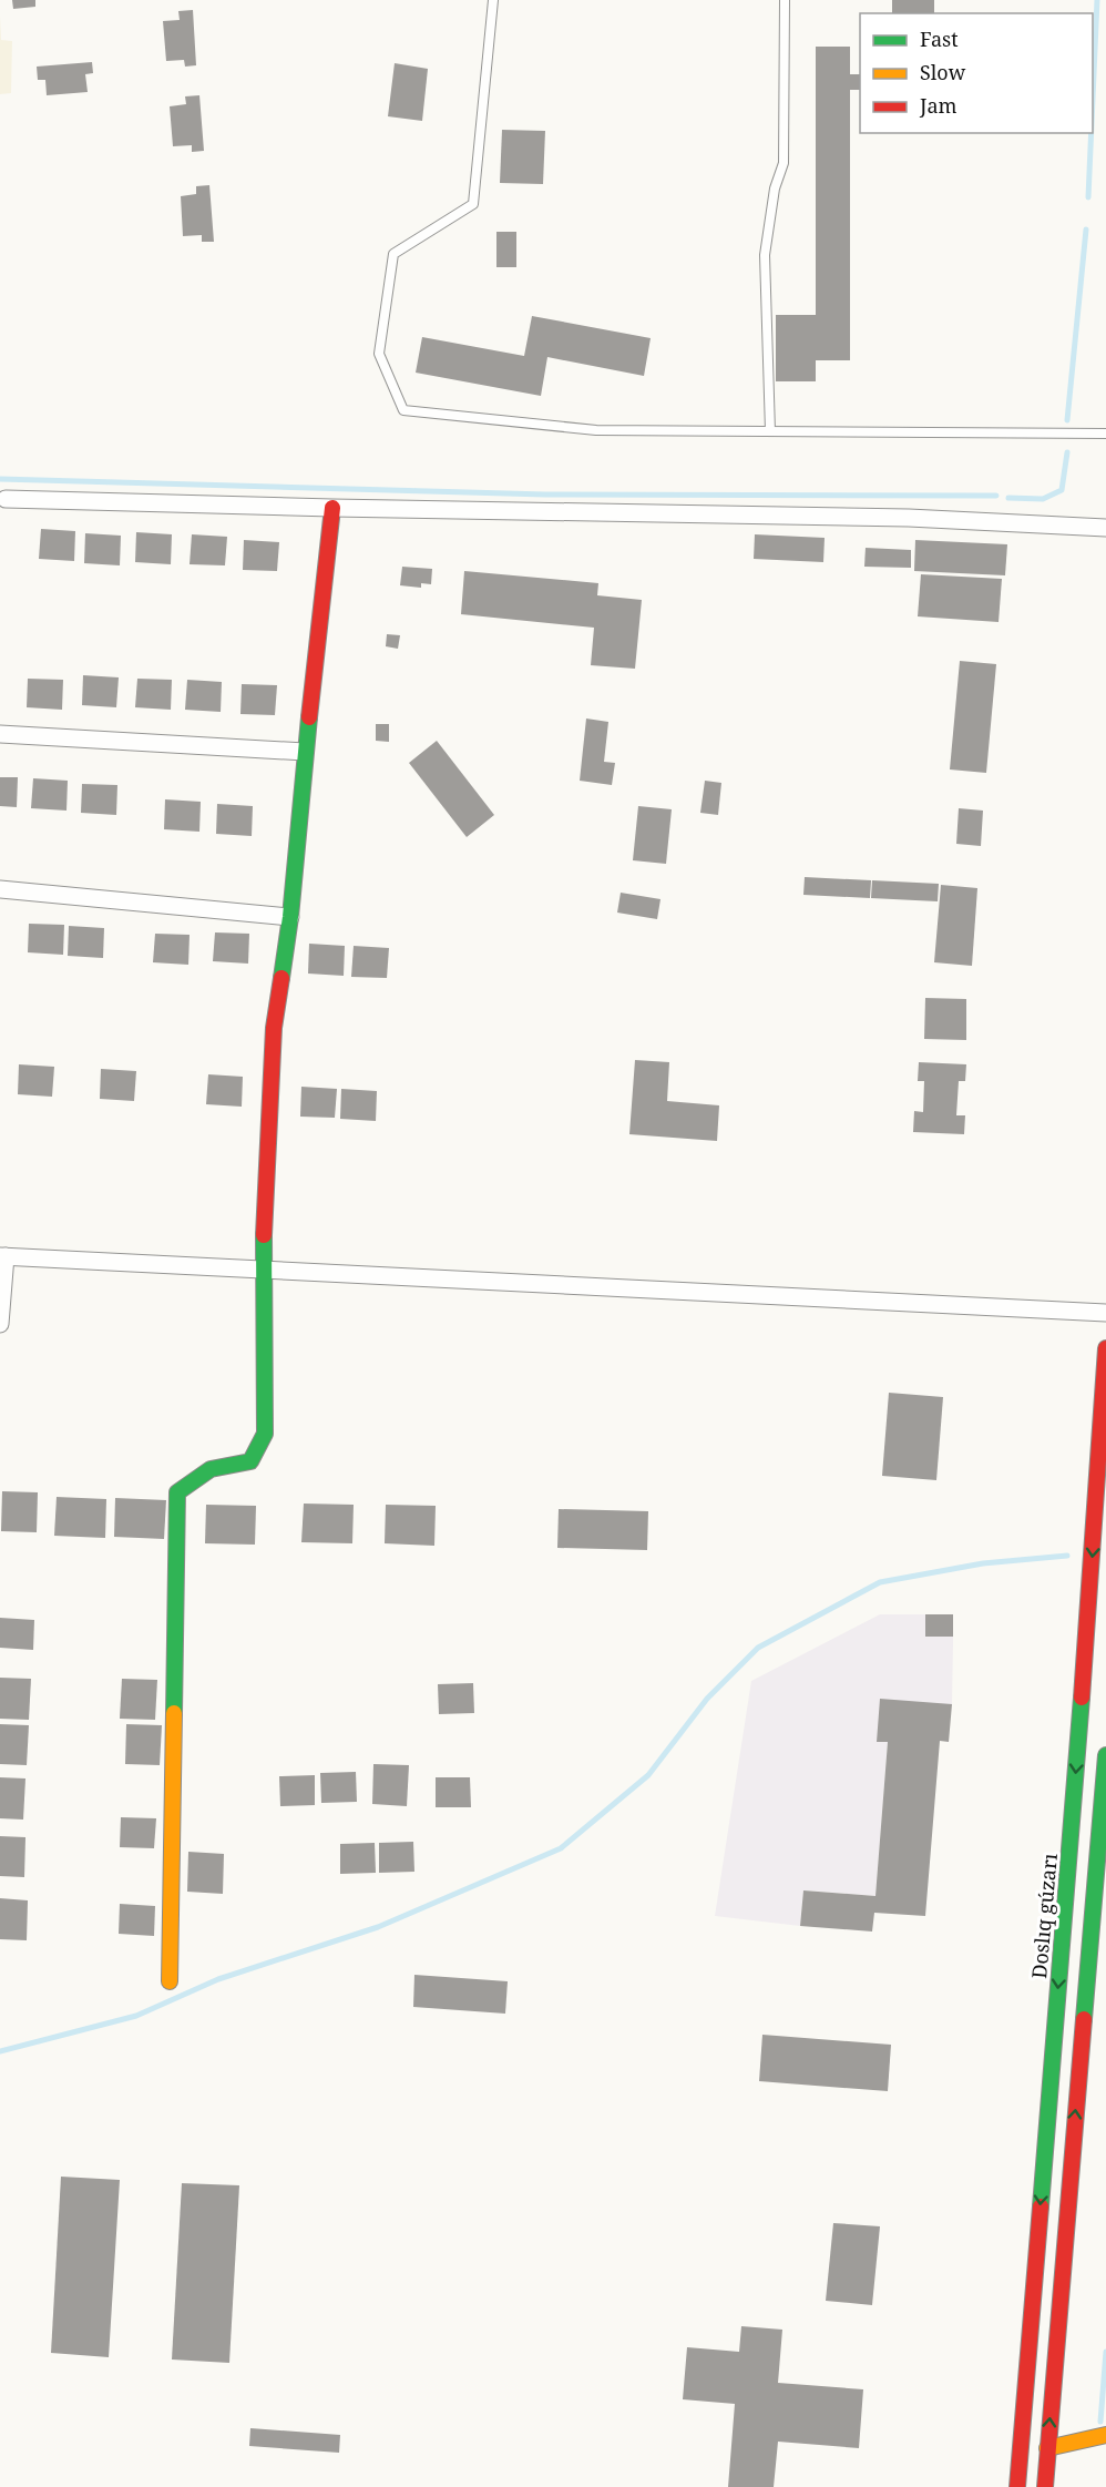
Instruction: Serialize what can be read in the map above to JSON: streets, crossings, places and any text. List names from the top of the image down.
{
  "streets": {
    "main road": ["Doslıq gúzarı"]
  },
  "legend": ["Fast", "Slow", "Jam"]
}
